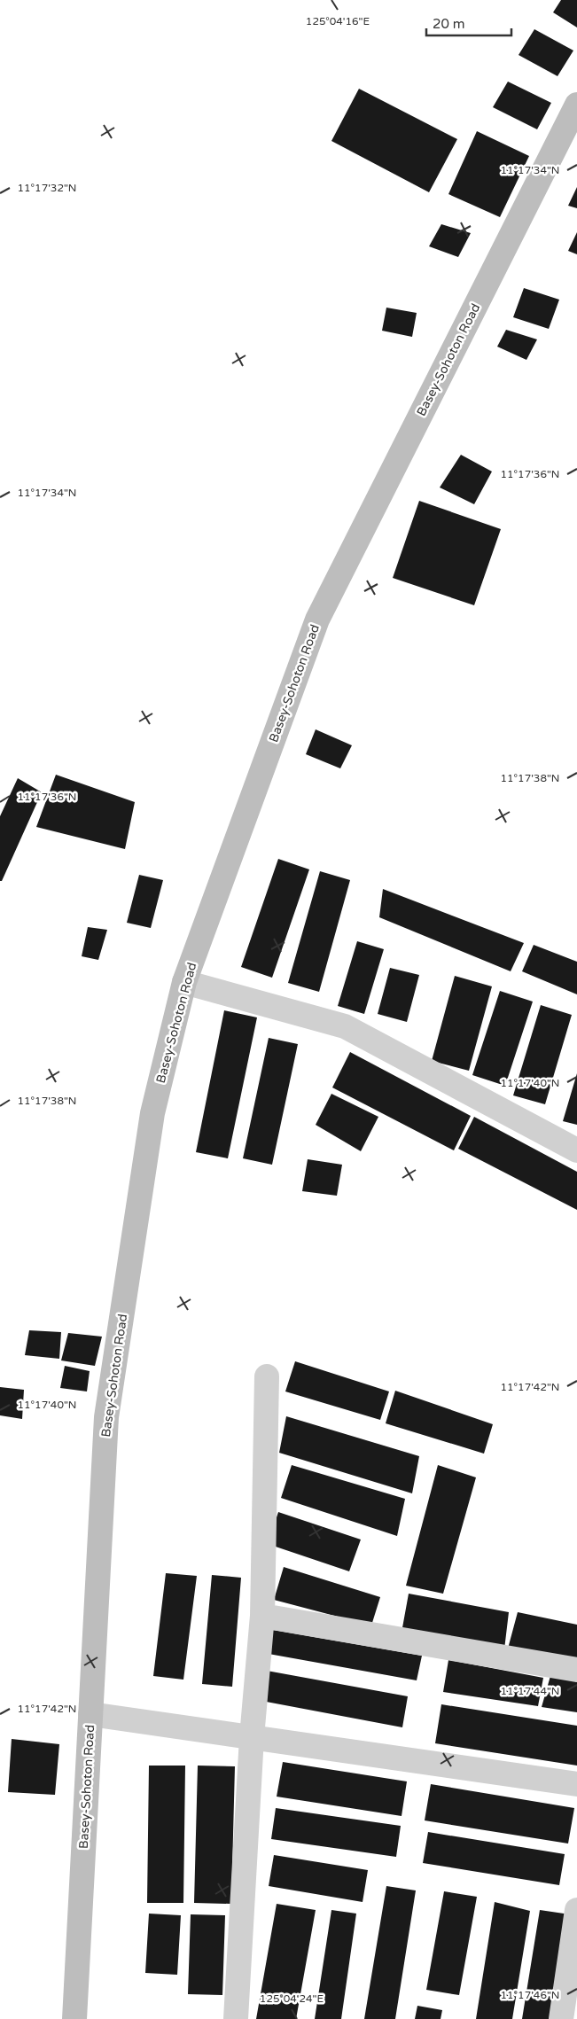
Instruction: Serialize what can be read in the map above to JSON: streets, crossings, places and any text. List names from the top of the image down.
{
  "streets": {
    "main road": ["Basey-Sohoton Road"]
  },
  "scale_bar": "20 m",
  "coordinates": [
    "125°04'16\"E",
    "11°17'34\"N",
    "11°17'32\"N",
    "11°17'36\"N",
    "11°17'38\"N",
    "11°17'40\"N",
    "11°17'42\"N",
    "11°17'44\"N",
    "11°17'46\"N",
    "125°04'24\"E"
  ]
}
